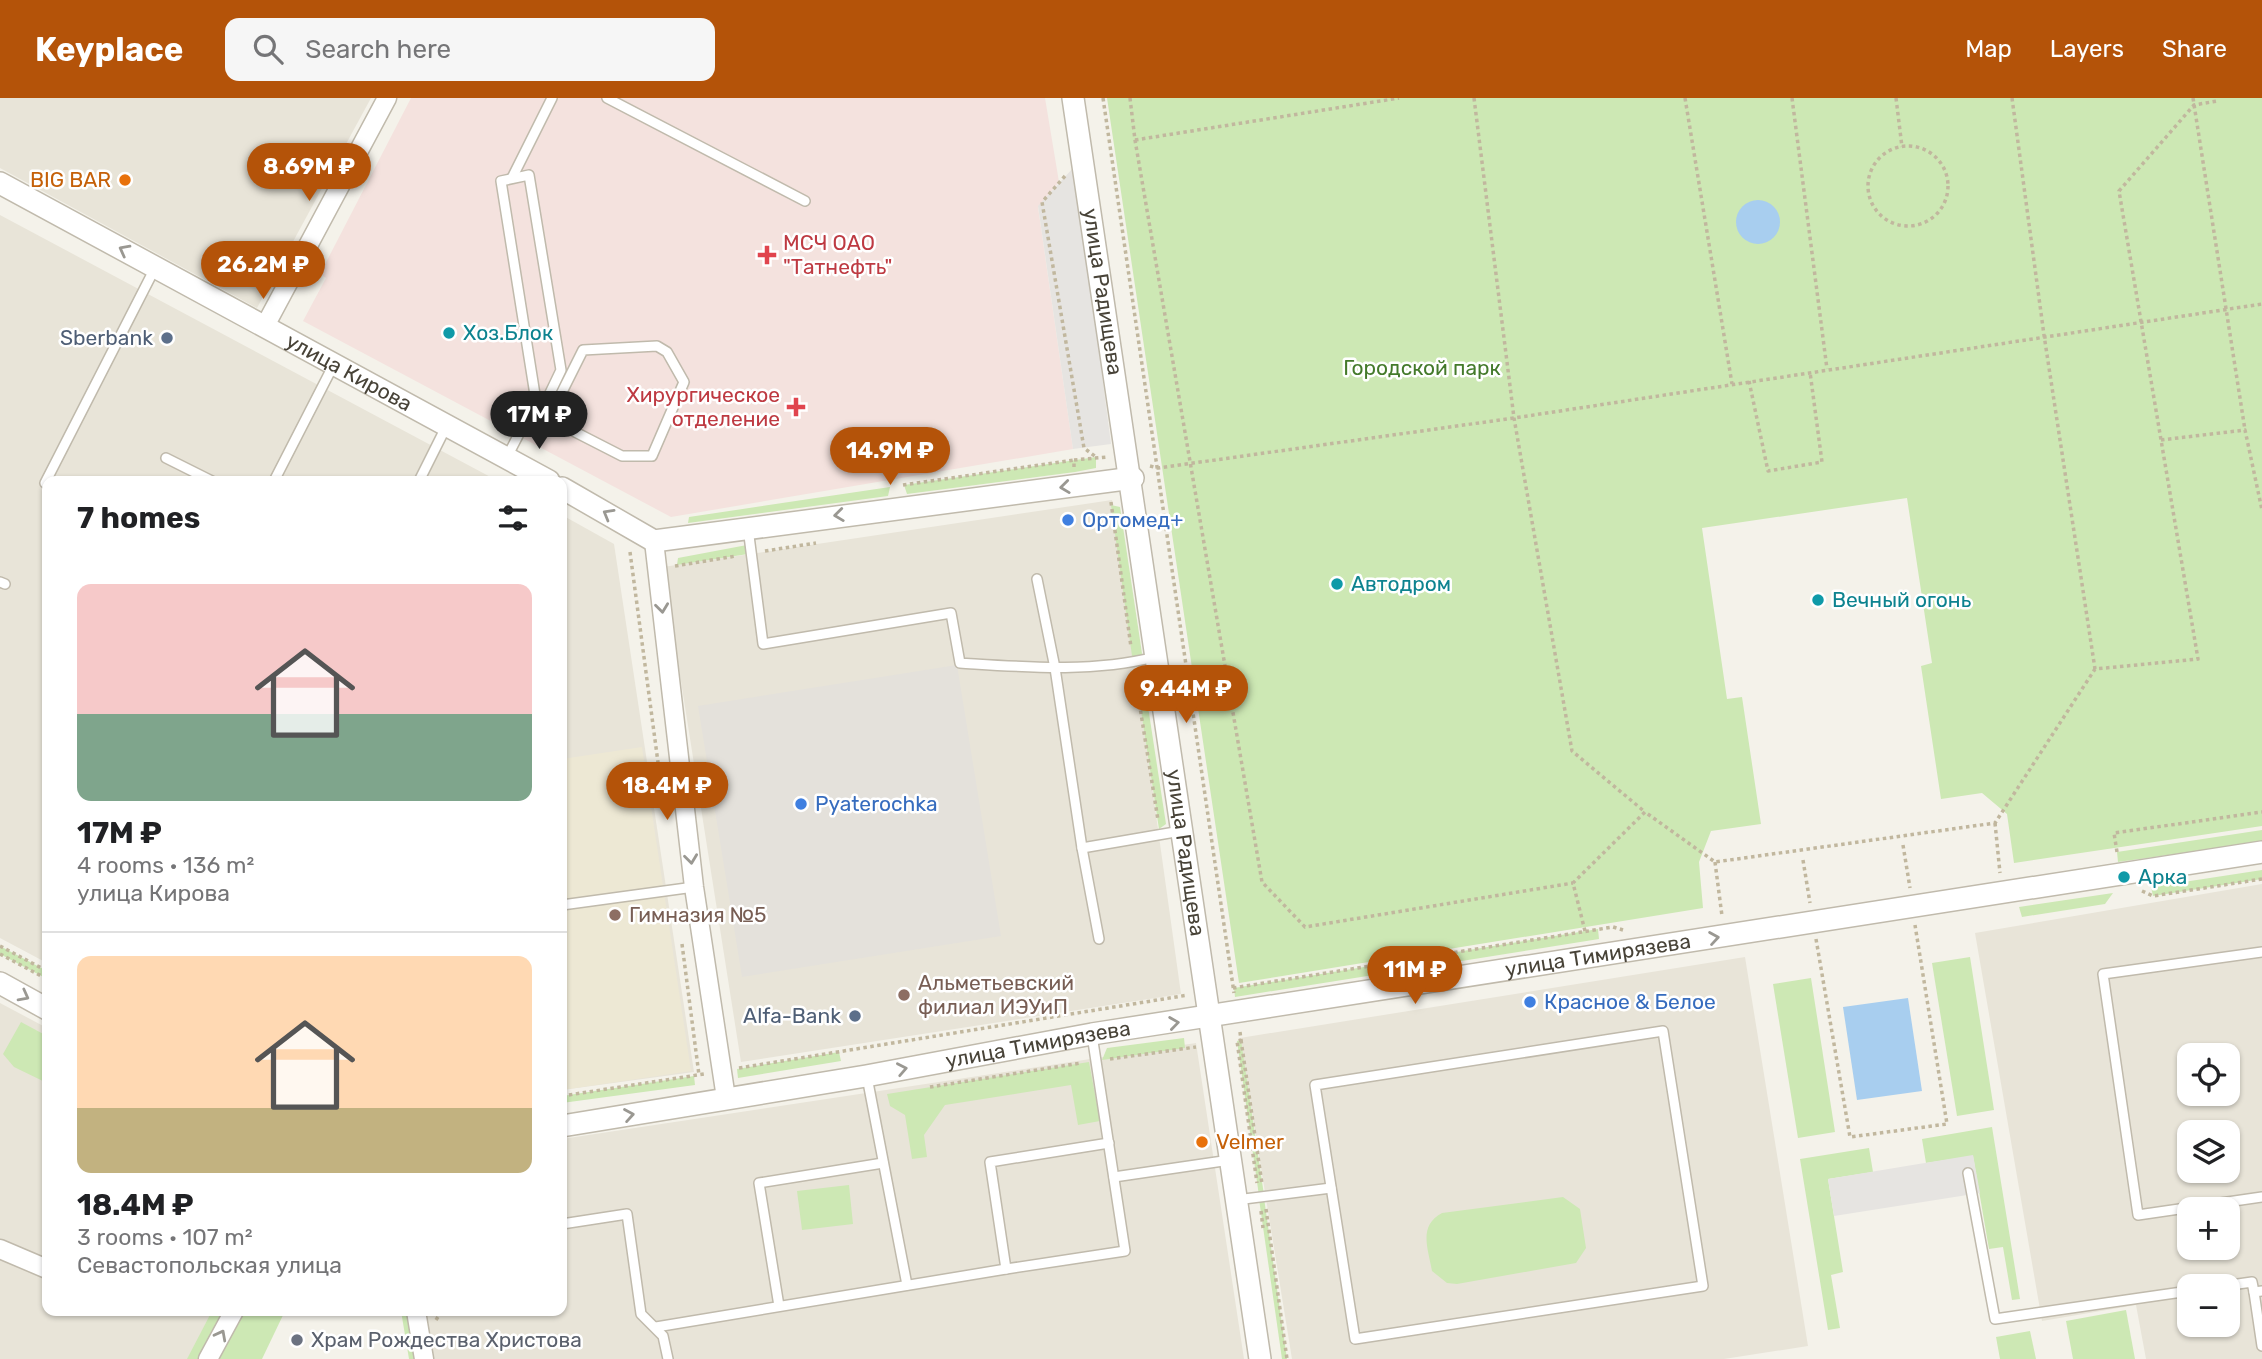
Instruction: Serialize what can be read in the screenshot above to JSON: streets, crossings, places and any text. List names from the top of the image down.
{
  "streets": {
    "street": ["улица Радищева", "улица Кирова", "улица Тимирязева"]
  },
  "crossings": [
    ["улица Радищева", "улица Тимирязева"]
  ],
  "one_way": ["улица Тимирязева"],
  "parks": ["Городской парк"],
  "places": {
    "other": [
      "BIG BAR",
      "Хоз.Блок",
      "Sberbank",
      "Ортомед+",
      "Автодром",
      "Вечный огонь",
      "Pyaterochka",
      "Арка",
      "Гимназия №5",
      "Альметьевский филиал ИЭУиП",
      "Красное & Белое",
      "Alfa-Bank",
      "Velmer",
      "Храм Рождества Христова"
    ],
    "health": ["МСЧ ОАО \"Татнефть\"", "Хирургическое отделение"]
  },
  "page": {
    "header": "Keyplace",
    "search": "Search here",
    "nav": ["Map", "Layers", "Share"],
    "price": [
      "8.69M ₽",
      "26.2M ₽",
      "17M ₽",
      "14.9M ₽",
      "9.44M ₽",
      "18.4M ₽",
      "11M ₽"
    ],
    "heading": "7 homes",
    "list": [
      {
        "name": "17M ₽",
        "note": "4 rooms · 136 m² · улица Кирова"
      },
      {
        "name": "18.4M ₽",
        "note": "3 rooms · 107 m² · Севастопольская улица"
      }
    ],
    "map_buttons": ["+", "−"]
  }
}
